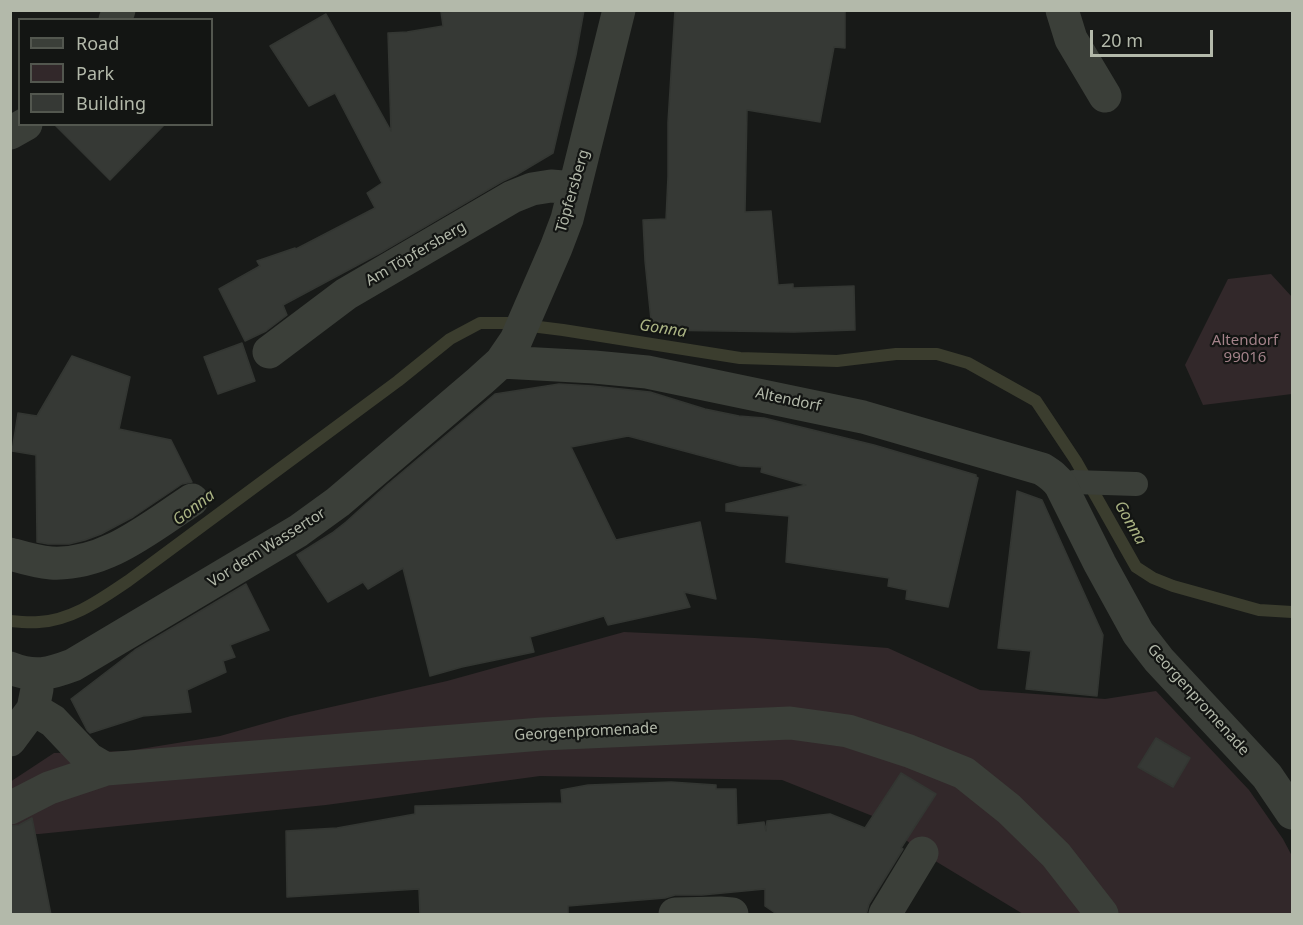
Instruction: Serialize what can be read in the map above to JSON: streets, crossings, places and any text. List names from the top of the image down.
{
  "streets": {
    "street": [
      "Töpfersberg",
      "Am Töpfersberg",
      "Altendorf",
      "Vor dem Wassertor",
      "Georgenpromenade"
    ]
  },
  "crossings": [
    ["Töpfersberg", "Am Töpfersberg"],
    ["Töpfersberg", "Altendorf"],
    ["Töpfersberg", "Vor dem Wassertor"],
    ["Altendorf", "Vor dem Wassertor"],
    ["Altendorf", "Georgenpromenade"]
  ],
  "water": ["Gonna"],
  "parks": ["Altendorf 99016"],
  "legend": ["Road", "Park", "Building"],
  "scale_bar": "20 m"
}
